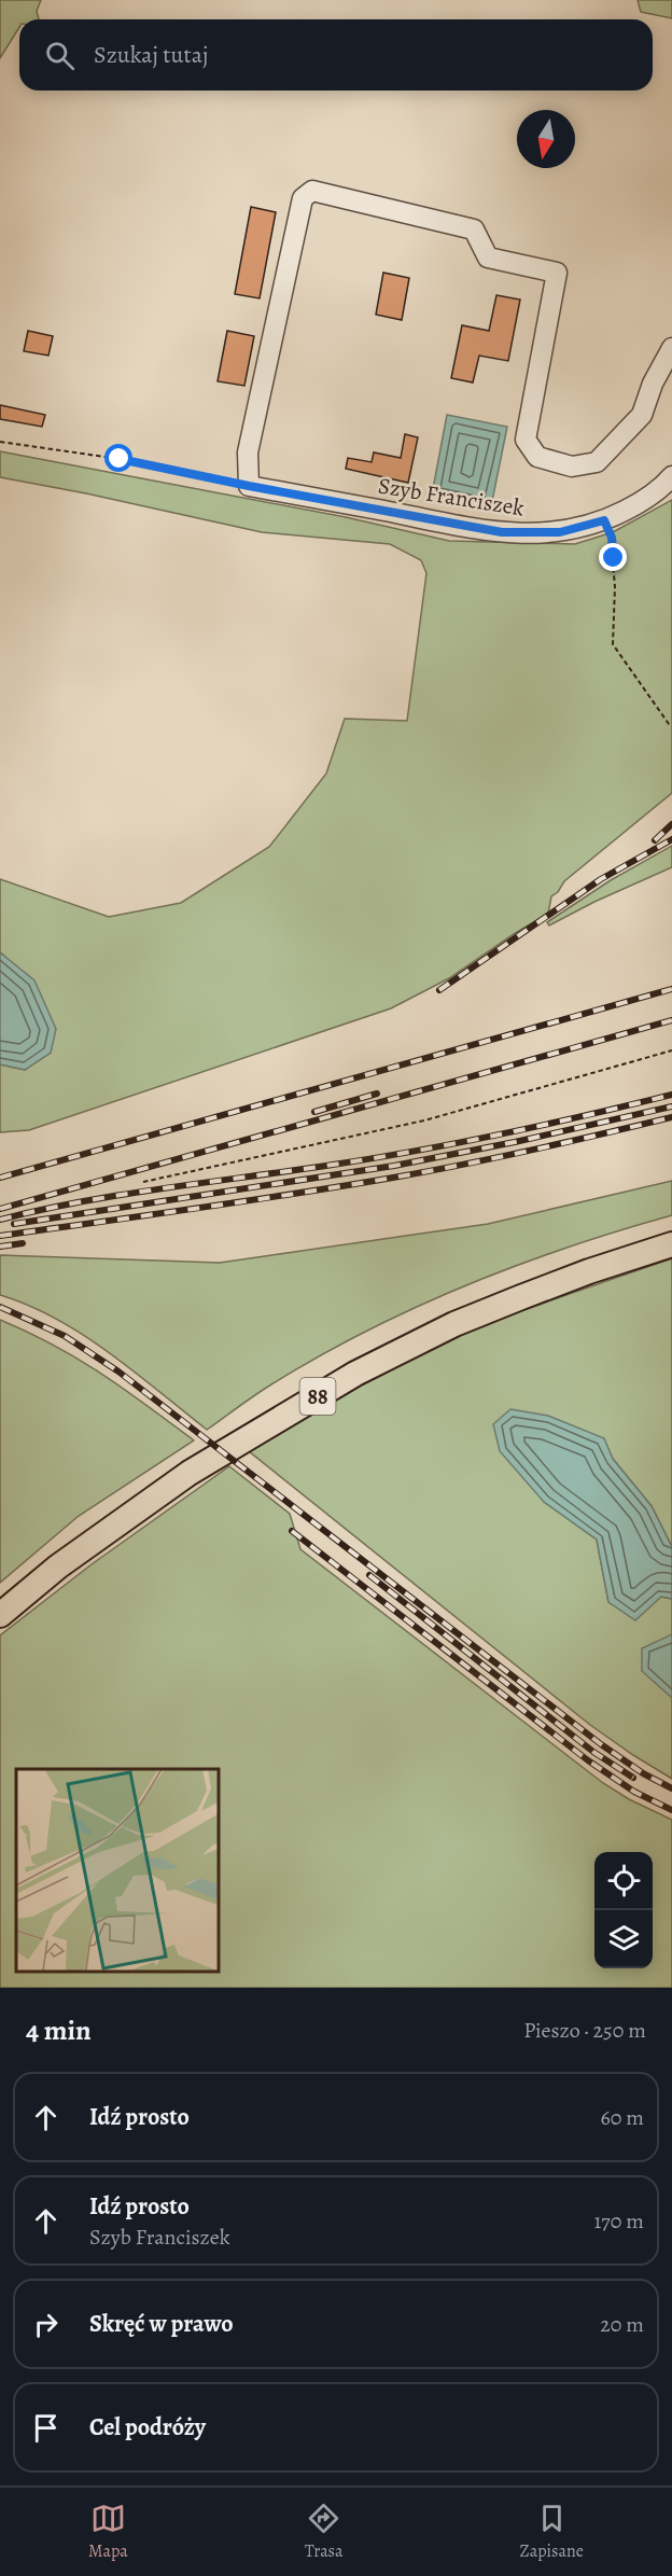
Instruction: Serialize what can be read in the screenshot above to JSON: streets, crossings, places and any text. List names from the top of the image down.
{
  "streets": {
    "main road": ["88"],
    "street": ["Szyb Franciszek"]
  },
  "north": "bottom",
  "page": {
    "search": "Szukaj tutaj",
    "heading": ["4 min", "Pieszo · 250 m"],
    "list": [
      ["Idź prosto", "60 m"],
      ["Idź prosto", "Szyb Franciszek", "170 m"],
      ["Skręć w prawo", "20 m"],
      "Cel podróży"
    ],
    "nav": ["Mapa", "Trasa", "Zapisane"]
  }
}
